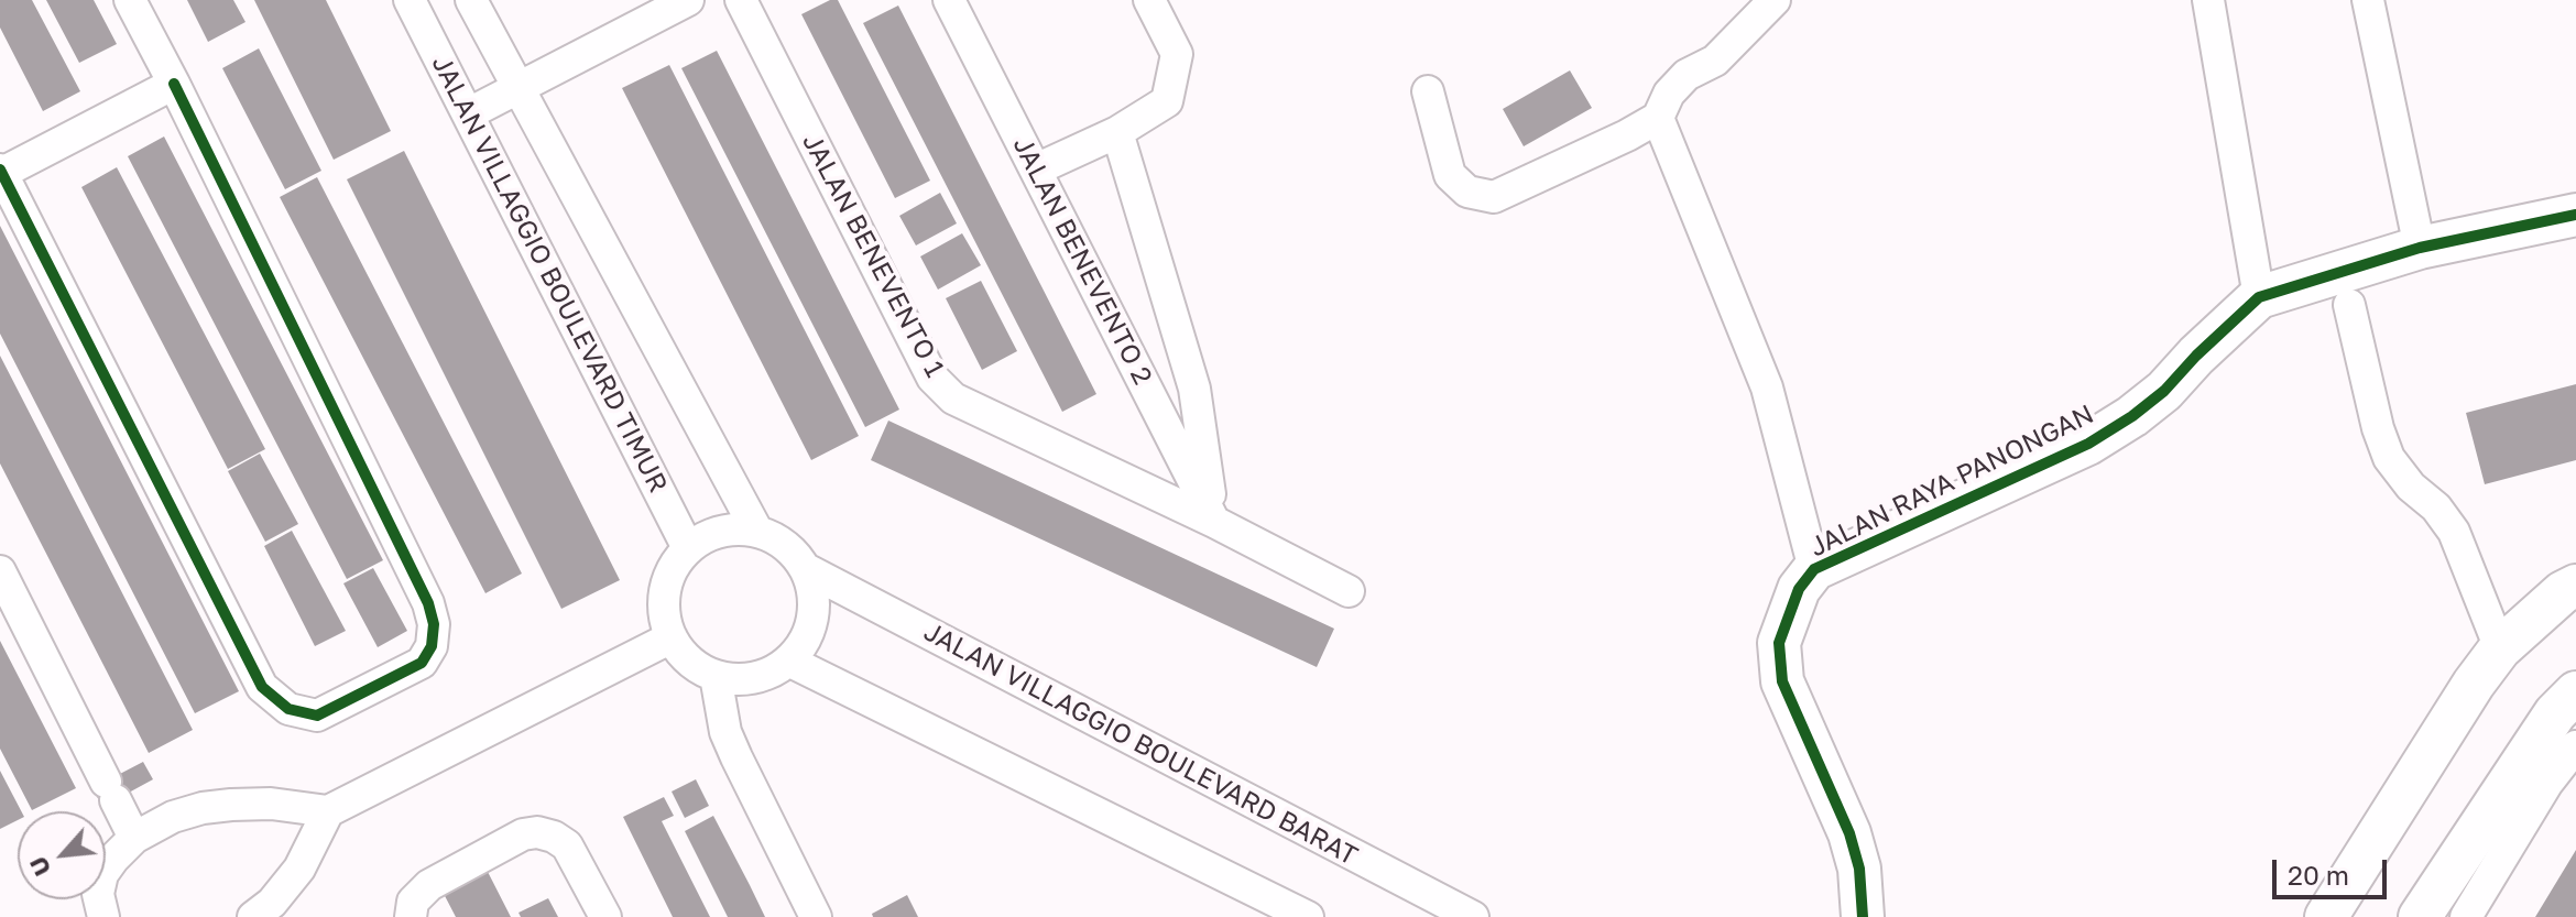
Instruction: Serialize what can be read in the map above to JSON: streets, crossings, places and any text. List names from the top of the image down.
{
  "streets": {
    "street": [
      "JALAN BENEVENTO 1",
      "JALAN BENEVENTO 2",
      "JALAN VILLAGGIO BOULEVARD TIMUR",
      "JALAN RAYA PANONGAN",
      "JALAN VILLAGGIO BOULEVARD BARAT"
    ]
  },
  "crossings": [
    ["JALAN BENEVENTO 1", "JALAN BENEVENTO 2"],
    ["JALAN VILLAGGIO BOULEVARD TIMUR", "JALAN VILLAGGIO BOULEVARD BARAT"]
  ],
  "scale_bar": "20 m",
  "north": "bottom left"
}
